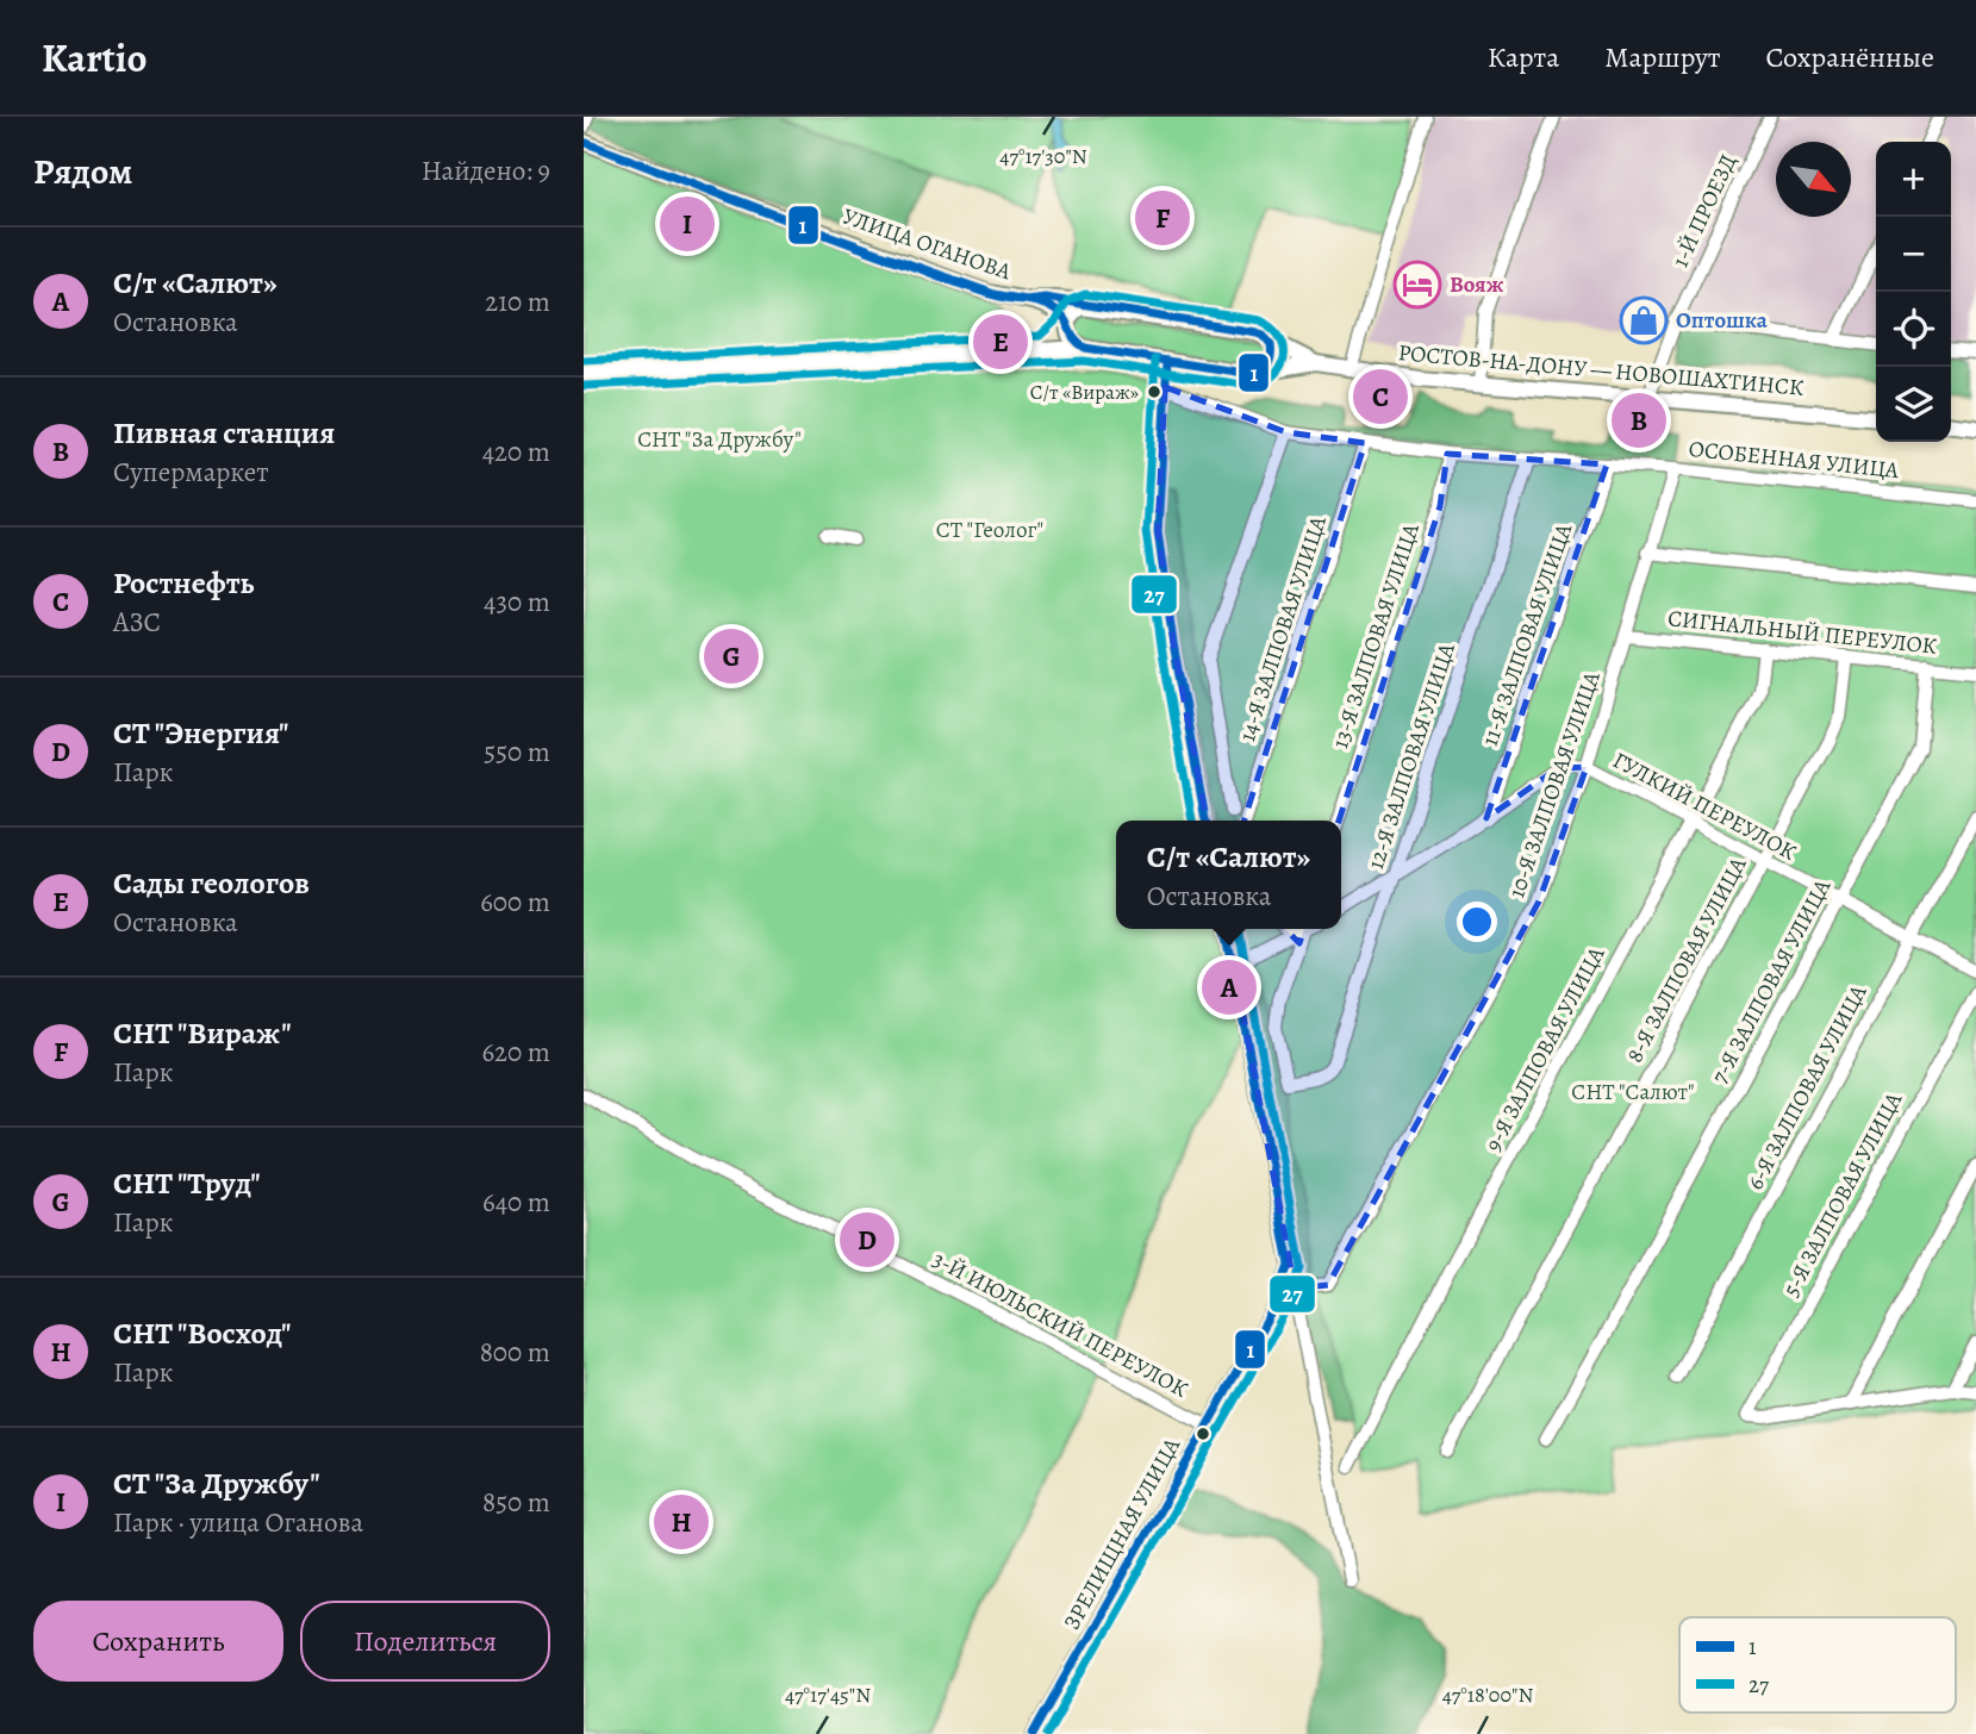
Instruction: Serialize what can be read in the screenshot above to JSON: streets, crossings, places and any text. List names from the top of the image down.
{
  "streets": {
    "main road": ["УЛИЦА ОГАНОВА", "РОСТОВ-НА-ДОНУ — НОВОШАХТИНСК"],
    "street": [
      "1-Й ПРОЕЗД",
      "ОСОБЕННАЯ УЛИЦА",
      "14-Я ЗАЛПОВАЯ УЛИЦА",
      "СИГНАЛЬНЫЙ ПЕРЕУЛОК",
      "11-Я ЗАЛПОВАЯ УЛИЦА",
      "13-Я ЗАЛПОВАЯ УЛИЦА",
      "12-Я ЗАЛПОВАЯ УЛИЦА",
      "10-Я ЗАЛПОВАЯ УЛИЦА",
      "ГУЛКИЙ ПЕРЕУЛОК",
      "8-Я ЗАЛПОВАЯ УЛИЦА",
      "7-Я ЗАЛПОВАЯ УЛИЦА",
      "9-Я ЗАЛПОВАЯ УЛИЦА",
      "6-Я ЗАЛПОВАЯ УЛИЦА",
      "5-Я ЗАЛПОВАЯ УЛИЦА",
      "3-Й ИЮЛЬСКИЙ ПЕРЕУЛОК",
      "ЗРЕЛИЩНАЯ УЛИЦА"
    ]
  },
  "crossings": [
    ["1-Й ПРОЕЗД", "РОСТОВ-НА-ДОНУ — НОВОШАХТИНСК"],
    ["УЛИЦА ОГАНОВА", "РОСТОВ-НА-ДОНУ — НОВОШАХТИНСК"],
    ["ОСОБЕННАЯ УЛИЦА", "14-Я ЗАЛПОВАЯ УЛИЦА"],
    ["ОСОБЕННАЯ УЛИЦА", "11-Я ЗАЛПОВАЯ УЛИЦА"],
    ["ОСОБЕННАЯ УЛИЦА", "13-Я ЗАЛПОВАЯ УЛИЦА"],
    ["ОСОБЕННАЯ УЛИЦА", "12-Я ЗАЛПОВАЯ УЛИЦА"],
    ["ОСОБЕННАЯ УЛИЦА", "10-Я ЗАЛПОВАЯ УЛИЦА"],
    ["СИГНАЛЬНЫЙ ПЕРЕУЛОК", "10-Я ЗАЛПОВАЯ УЛИЦА"],
    ["СИГНАЛЬНЫЙ ПЕРЕУЛОК", "8-Я ЗАЛПОВАЯ УЛИЦА"],
    ["СИГНАЛЬНЫЙ ПЕРЕУЛОК", "7-Я ЗАЛПОВАЯ УЛИЦА"],
    ["СИГНАЛЬНЫЙ ПЕРЕУЛОК", "9-Я ЗАЛПОВАЯ УЛИЦА"],
    ["11-Я ЗАЛПОВАЯ УЛИЦА", "ГУЛКИЙ ПЕРЕУЛОК"],
    ["12-Я ЗАЛПОВАЯ УЛИЦА", "ГУЛКИЙ ПЕРЕУЛОК"],
    ["10-Я ЗАЛПОВАЯ УЛИЦА", "ГУЛКИЙ ПЕРЕУЛОК"],
    ["ГУЛКИЙ ПЕРЕУЛОК", "8-Я ЗАЛПОВАЯ УЛИЦА"],
    ["ГУЛКИЙ ПЕРЕУЛОК", "7-Я ЗАЛПОВАЯ УЛИЦА"],
    ["ГУЛКИЙ ПЕРЕУЛОК", "9-Я ЗАЛПОВАЯ УЛИЦА"],
    ["ГУЛКИЙ ПЕРЕУЛОК", "6-Я ЗАЛПОВАЯ УЛИЦА"],
    ["3-Й ИЮЛЬСКИЙ ПЕРЕУЛОК", "ЗРЕЛИЩНАЯ УЛИЦА"]
  ],
  "parks": ["СНТ \"За Дружбу\"", "СТ \"Геолог\"", "СНТ \"Салют\""],
  "places": {
    "hotel": ["Вояж"],
    "shop": ["Оптошка"],
    "other": ["С/т «Вираж»"]
  },
  "lines": ["transit line 1", "transit line 27"],
  "legend": ["1", "27"],
  "north": "bottom right",
  "page": {
    "header": "Kartio",
    "nav": ["Карта", "Маршрут", "Сохранённые"],
    "heading": ["Рядом", "Найдено: 9"],
    "map_buttons": ["+", "−"],
    "pins": [
      "F",
      "I",
      "E",
      "C",
      "B",
      "G",
      "A",
      "D",
      "H"
    ],
    "list": [
      {
        "mark": "A",
        "name": "С/т «Салют»",
        "note": "Остановка",
        "value": "210 m"
      },
      {
        "mark": "B",
        "name": "Пивная станция",
        "note": "Супермаркет",
        "value": "420 m"
      },
      {
        "mark": "C",
        "name": "Ростнефть",
        "note": "АЗС",
        "value": "430 m"
      },
      {
        "mark": "D",
        "name": "СТ \"Энергия\"",
        "note": "Парк",
        "value": "550 m"
      },
      {
        "mark": "E",
        "name": "Сады геологов",
        "note": "Остановка",
        "value": "600 m"
      },
      {
        "mark": "F",
        "name": "СНТ \"Вираж\"",
        "note": "Парк",
        "value": "620 m"
      },
      {
        "mark": "G",
        "name": "СНТ \"Труд\"",
        "note": "Парк",
        "value": "640 m"
      },
      {
        "mark": "H",
        "name": "СНТ \"Восход\"",
        "note": "Парк",
        "value": "800 m"
      },
      {
        "mark": "I",
        "name": "СТ \"За Дружбу\"",
        "note": "Парк · улица Оганова",
        "value": "850 m"
      }
    ],
    "popup": ["С/т «Салют»", "Остановка"],
    "buttons": ["Сохранить", "Поделиться"]
  },
  "coordinates": ["47°17'30\"N", "47°17'45\"N", "47°18'00\"N"]
}
